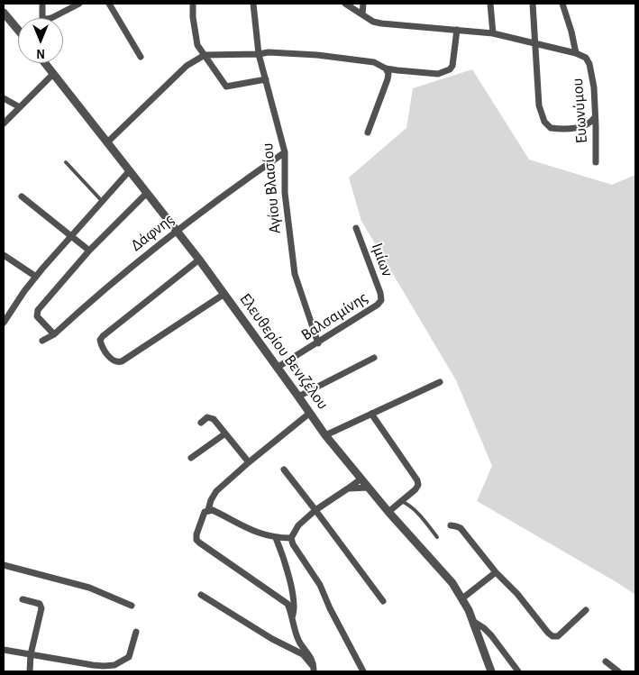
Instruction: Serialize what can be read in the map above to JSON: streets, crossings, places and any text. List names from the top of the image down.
{
  "streets": {
    "street": [
      "Ευωνύμου",
      "Αγίου Βλασίου",
      "Δάφνης",
      "Ιμίων",
      "Βαλσαμίνης",
      "Ελευθερίου Βενιζέλου"
    ]
  },
  "crossings": [
    ["Αγίου Βλασίου", "Δάφνης"],
    ["Αγίου Βλασίου", "Βαλσαμίνης"],
    ["Δάφνης", "Ελευθερίου Βενιζέλου"],
    ["Ιμίων", "Βαλσαμίνης"],
    ["Βαλσαμίνης", "Ελευθερίου Βενιζέλου"]
  ],
  "north": "bottom"
}
